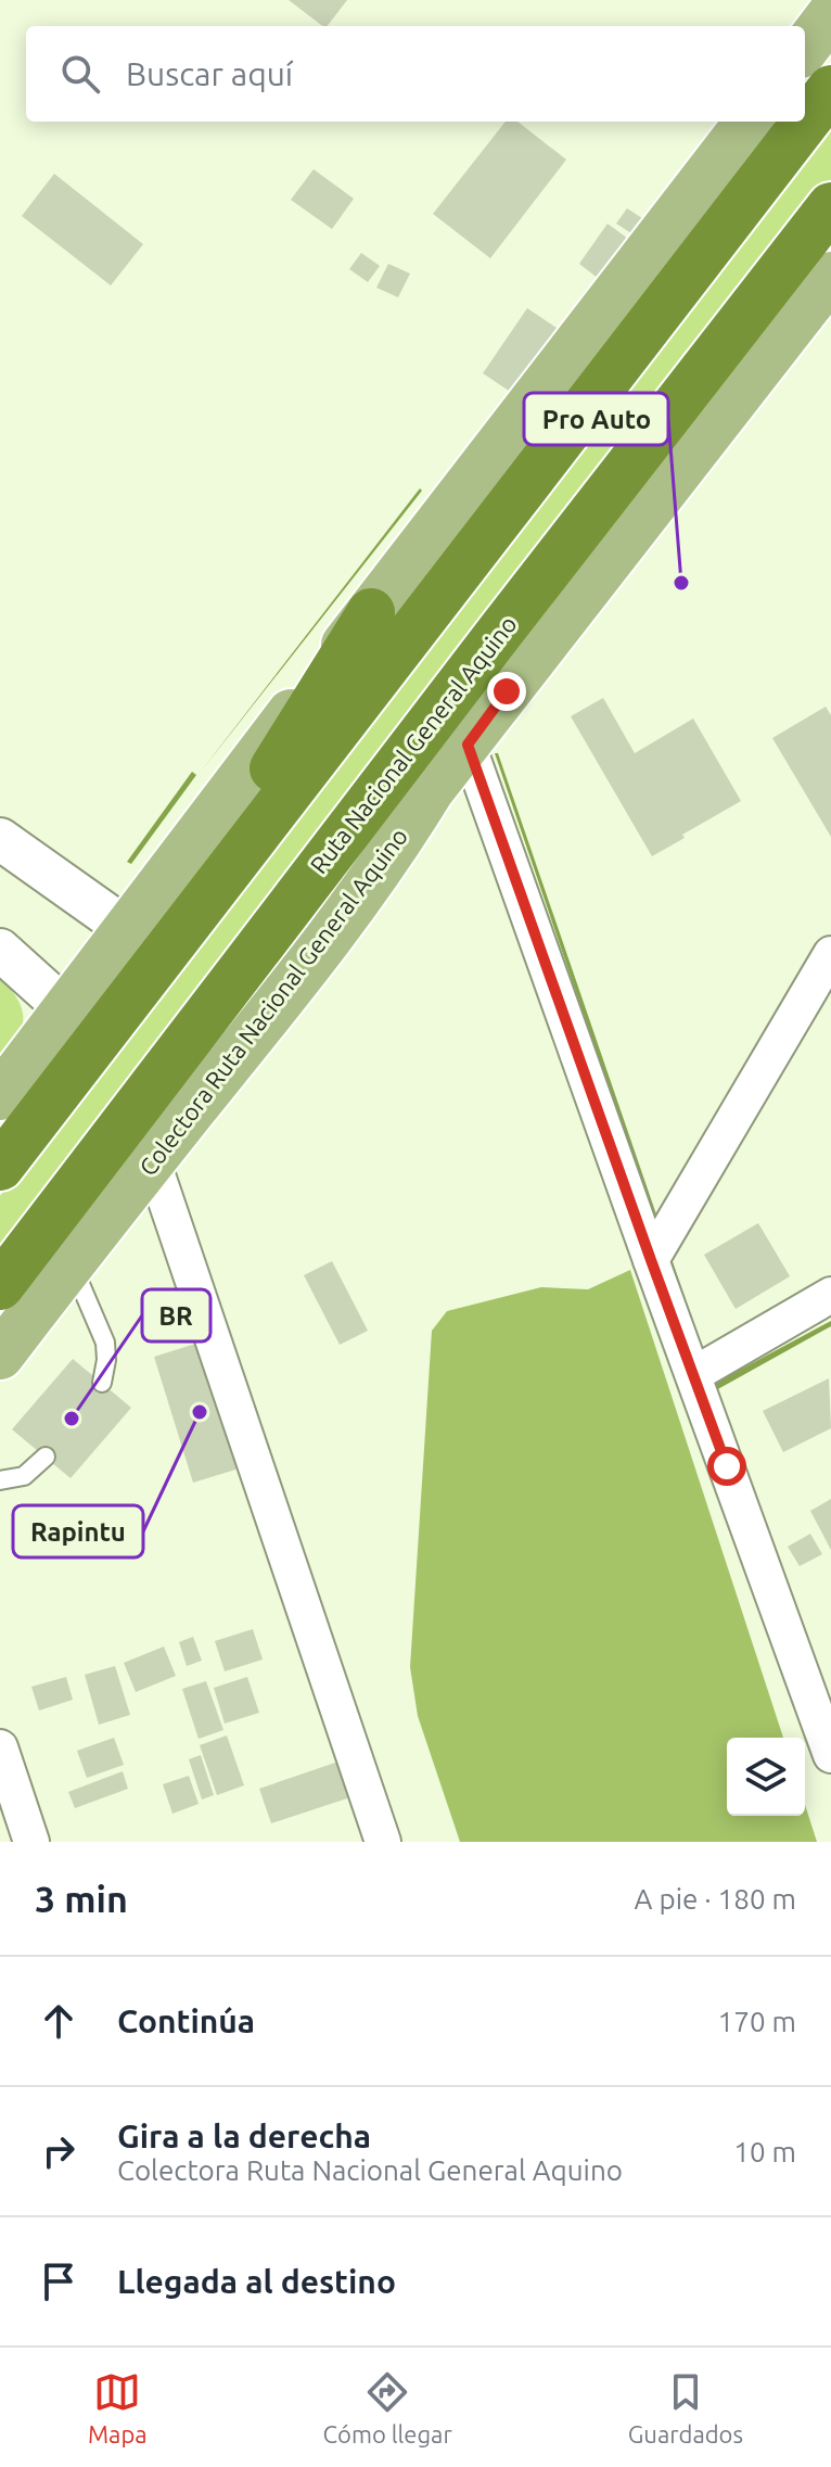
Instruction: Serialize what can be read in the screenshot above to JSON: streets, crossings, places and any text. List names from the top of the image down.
{
  "streets": {
    "highway": ["Ruta Nacional General Aquino"],
    "main road": ["Colectora Ruta Nacional General Aquino"]
  },
  "places": ["Pro Auto", "Rapintu", "BR"],
  "page": {
    "search": "Buscar aquí",
    "heading": ["3 min", "A pie · 180 m"],
    "list": [
      ["Continúa", "170 m"],
      ["Gira a la derecha", "Colectora Ruta Nacional General Aquino", "10 m"],
      "Llegada al destino"
    ],
    "nav": ["Mapa", "Cómo llegar", "Guardados"]
  }
}
